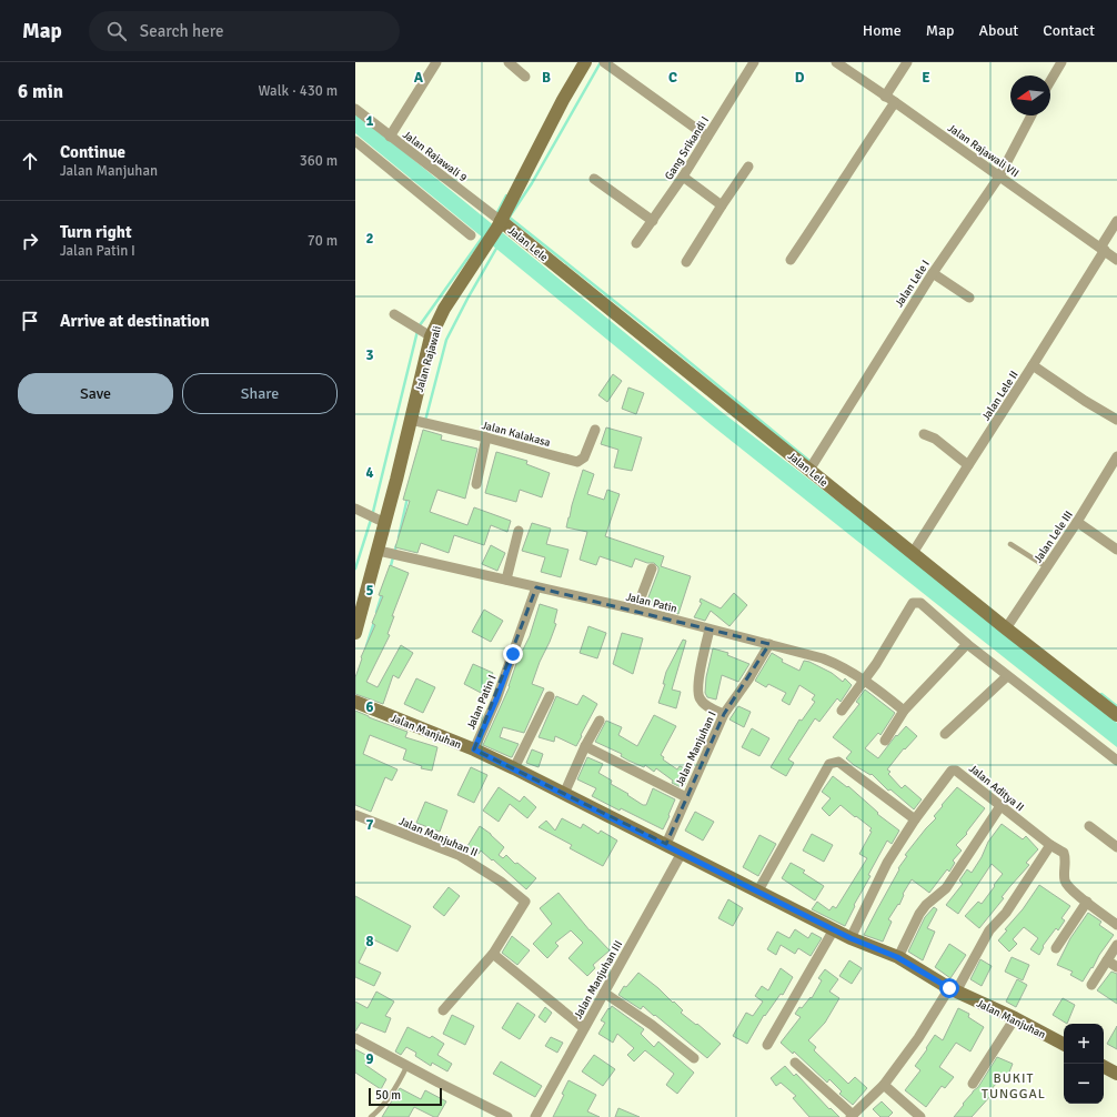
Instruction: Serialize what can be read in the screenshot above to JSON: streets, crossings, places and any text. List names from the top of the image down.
{
  "streets": {
    "main road": ["Jalan Lele", "Jalan Rajawali", "Jalan Manjuhan"],
    "street": [
      "Gang Srikandi I",
      "Jalan Rajawali VII",
      "Jalan Rajawali 9",
      "Jalan Lele I",
      "Jalan Lele II",
      "Jalan Kalakasa",
      "Jalan Lele III",
      "Jalan Patin",
      "Jalan Patin I",
      "Jalan Manjuhan I",
      "Jalan Aditya II",
      "Jalan Manjuhan II",
      "Jalan Manjuhan III"
    ]
  },
  "crossings": [
    ["Jalan Rajawali VII", "Jalan Lele I"],
    ["Jalan Rajawali VII", "Jalan Lele II"],
    ["Jalan Rajawali 9", "Jalan Lele"],
    ["Jalan Rajawali 9", "Jalan Rajawali"],
    ["Jalan Lele", "Jalan Lele I"],
    ["Jalan Lele", "Jalan Rajawali"],
    ["Jalan Lele", "Jalan Lele II"],
    ["Jalan Lele", "Jalan Lele III"],
    ["Jalan Rajawali", "Jalan Kalakasa"],
    ["Jalan Rajawali", "Jalan Patin"],
    ["Jalan Patin", "Jalan Patin I"],
    ["Jalan Patin", "Jalan Manjuhan I"],
    ["Jalan Patin I", "Jalan Manjuhan"],
    ["Jalan Manjuhan", "Jalan Manjuhan I"],
    ["Jalan Manjuhan", "Jalan Aditya II"],
    ["Jalan Manjuhan", "Jalan Manjuhan III"]
  ],
  "districts": ["BUKIT TUNGGAL"],
  "scale_bar": "50 m",
  "north": "left",
  "page": {
    "header": "Map",
    "search": "Search here",
    "nav": [
      "Home",
      "Map",
      "About",
      "Contact"
    ],
    "heading": ["6 min", "Walk · 430 m"],
    "list": [
      ["Continue", "Jalan Manjuhan", "360 m"],
      ["Turn right", "Jalan Patin I", "70 m"],
      "Arrive at destination"
    ],
    "buttons": ["Save", "Share"],
    "map_buttons": ["+", "−"],
    "scale": "50 m"
  },
  "grid": {
    "columns": [
      "A",
      "B",
      "C",
      "D",
      "E"
    ],
    "rows": [
      "1",
      "2",
      "3",
      "4",
      "5",
      "6",
      "7",
      "8",
      "9"
    ]
  }
}
